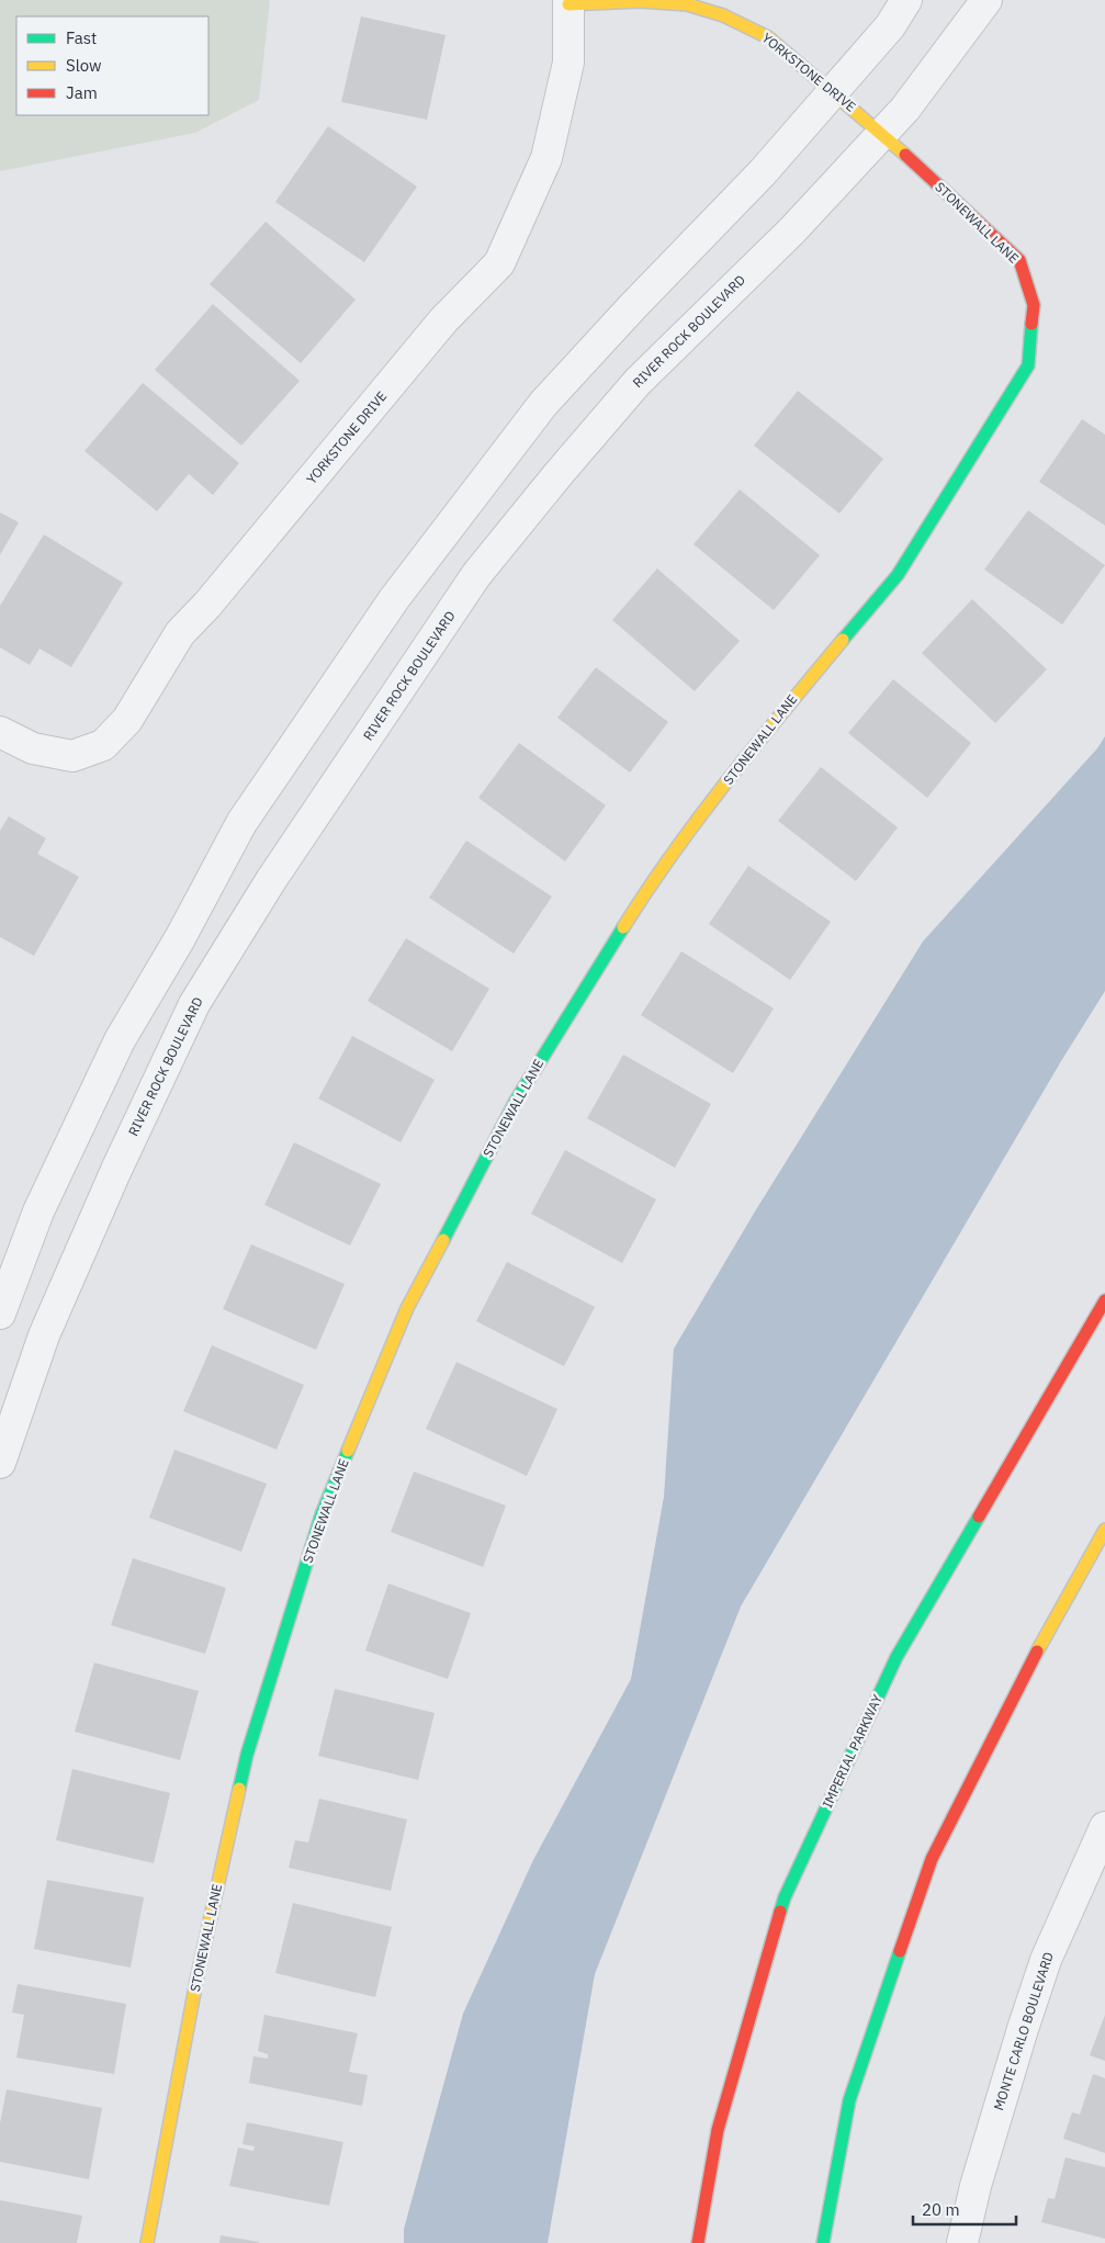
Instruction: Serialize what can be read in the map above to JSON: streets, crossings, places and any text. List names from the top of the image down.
{
  "streets": {
    "street": [
      "YORKSTONE DRIVE",
      "STONEWALL LANE",
      "RIVER ROCK BOULEVARD",
      "IMPERIAL PARKWAY",
      "MONTE CARLO BOULEVARD"
    ]
  },
  "crossings": [
    ["YORKSTONE DRIVE", "STONEWALL LANE"],
    ["YORKSTONE DRIVE", "RIVER ROCK BOULEVARD"],
    ["STONEWALL LANE", "RIVER ROCK BOULEVARD"]
  ],
  "legend": ["Fast", "Slow", "Jam"],
  "scale_bar": "20 m"
}
